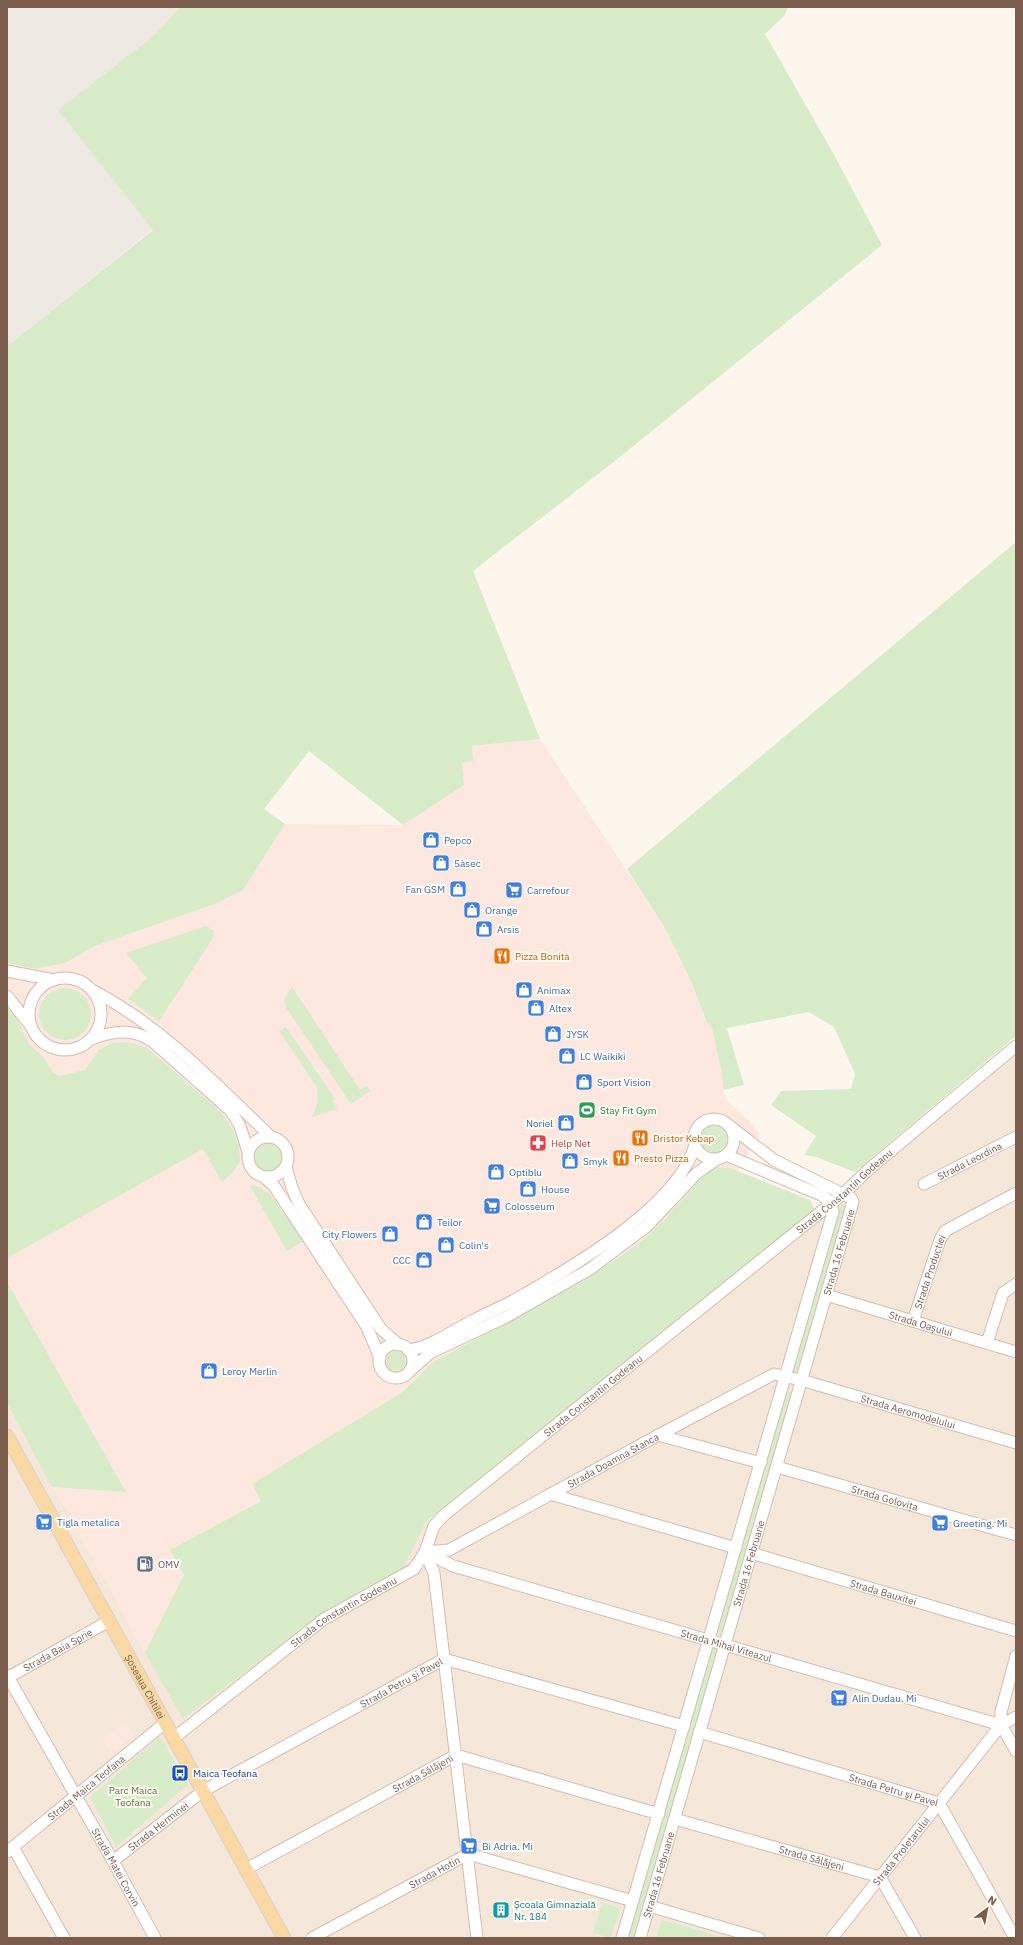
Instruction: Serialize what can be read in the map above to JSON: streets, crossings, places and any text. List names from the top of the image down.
{
  "streets": {
    "main road": ["Șoseaua Chitilei"],
    "street": [
      "Strada Leordina",
      "Strada Constantin Godeanu",
      "Strada 16 Februarie",
      "Strada Productiei",
      "Strada Oașului",
      "Strada Aeromodelului",
      "Strada Doamna Stanca",
      "Strada Golovița",
      "Strada Bauxitei",
      "Strada Mihai Viteazul",
      "Strada Baia Sprie",
      "Strada Petru și Pavel",
      "Strada Sălăjeni",
      "Strada Maica Teofana",
      "Strada Herminei",
      "Strada Proletarului",
      "Strada Matei Corvin",
      "Strada Hotin"
    ]
  },
  "crossings": [
    ["Strada Constantin Godeanu", "Strada 16 Februarie"],
    ["Strada Constantin Godeanu", "Strada Doamna Stanca"],
    ["Strada Constantin Godeanu", "Strada Mihai Viteazul"],
    ["Strada Constantin Godeanu", "Șoseaua Chitilei"],
    ["Strada 16 Februarie", "Strada Oașului"],
    ["Strada 16 Februarie", "Strada Aeromodelului"],
    ["Strada 16 Februarie", "Strada Doamna Stanca"],
    ["Strada 16 Februarie", "Strada Golovița"],
    ["Strada 16 Februarie", "Strada Bauxitei"],
    ["Strada 16 Februarie", "Strada Mihai Viteazul"],
    ["Strada 16 Februarie", "Strada Petru și Pavel"],
    ["Strada 16 Februarie", "Strada Sălăjeni"],
    ["Strada 16 Februarie", "Strada Hotin"],
    ["Strada Productiei", "Strada Oașului"],
    ["Strada Aeromodelului", "Strada Doamna Stanca"],
    ["Strada Doamna Stanca", "Strada Mihai Viteazul"],
    ["Strada Mihai Viteazul", "Strada Proletarului"],
    ["Strada Baia Sprie", "Șoseaua Chitilei"],
    ["Strada Baia Sprie", "Strada Matei Corvin"],
    ["Strada Petru și Pavel", "Șoseaua Chitilei"],
    ["Strada Petru și Pavel", "Strada Herminei"],
    ["Strada Petru și Pavel", "Strada Proletarului"],
    ["Șoseaua Chitilei", "Strada Sălăjeni"],
    ["Șoseaua Chitilei", "Strada Maica Teofana"],
    ["Șoseaua Chitilei", "Strada Herminei"],
    ["Strada Sălăjeni", "Strada Proletarului"],
    ["Strada Maica Teofana", "Strada Matei Corvin"],
    ["Strada Herminei", "Strada Matei Corvin"]
  ],
  "parks": ["Parc Maica Teofana"],
  "places": {
    "shop": [
      "Pepco",
      "5àsec",
      "Fan GSM",
      "Orange",
      "Arsis",
      "Animax",
      "Altex",
      "JYSK",
      "LC Waikiki",
      "Sport Vision",
      "Noriel",
      "Smyk",
      "Optiblu",
      "House",
      "Teilor",
      "City Flowers",
      "Colin's",
      "CCC",
      "Leroy Merlin"
    ],
    "supermarket": [
      "Carrefour",
      "Colosseum",
      "Tigla metalica",
      "Greeting. Mi",
      "Alin Dudau. Mi",
      "Bi Adria. Mi"
    ],
    "restaurant": ["Pizza Bonita", "Dristor Kebap", "Presto Pizza"],
    "sports": ["Stay Fit Gym"],
    "pharmacy": ["Help Net"],
    "fuel station": ["OMV"],
    "bus stop": ["Maica Teofana"],
    "building": ["Școala Gimnazială Nr. 184"]
  },
  "north": "top right"
}
